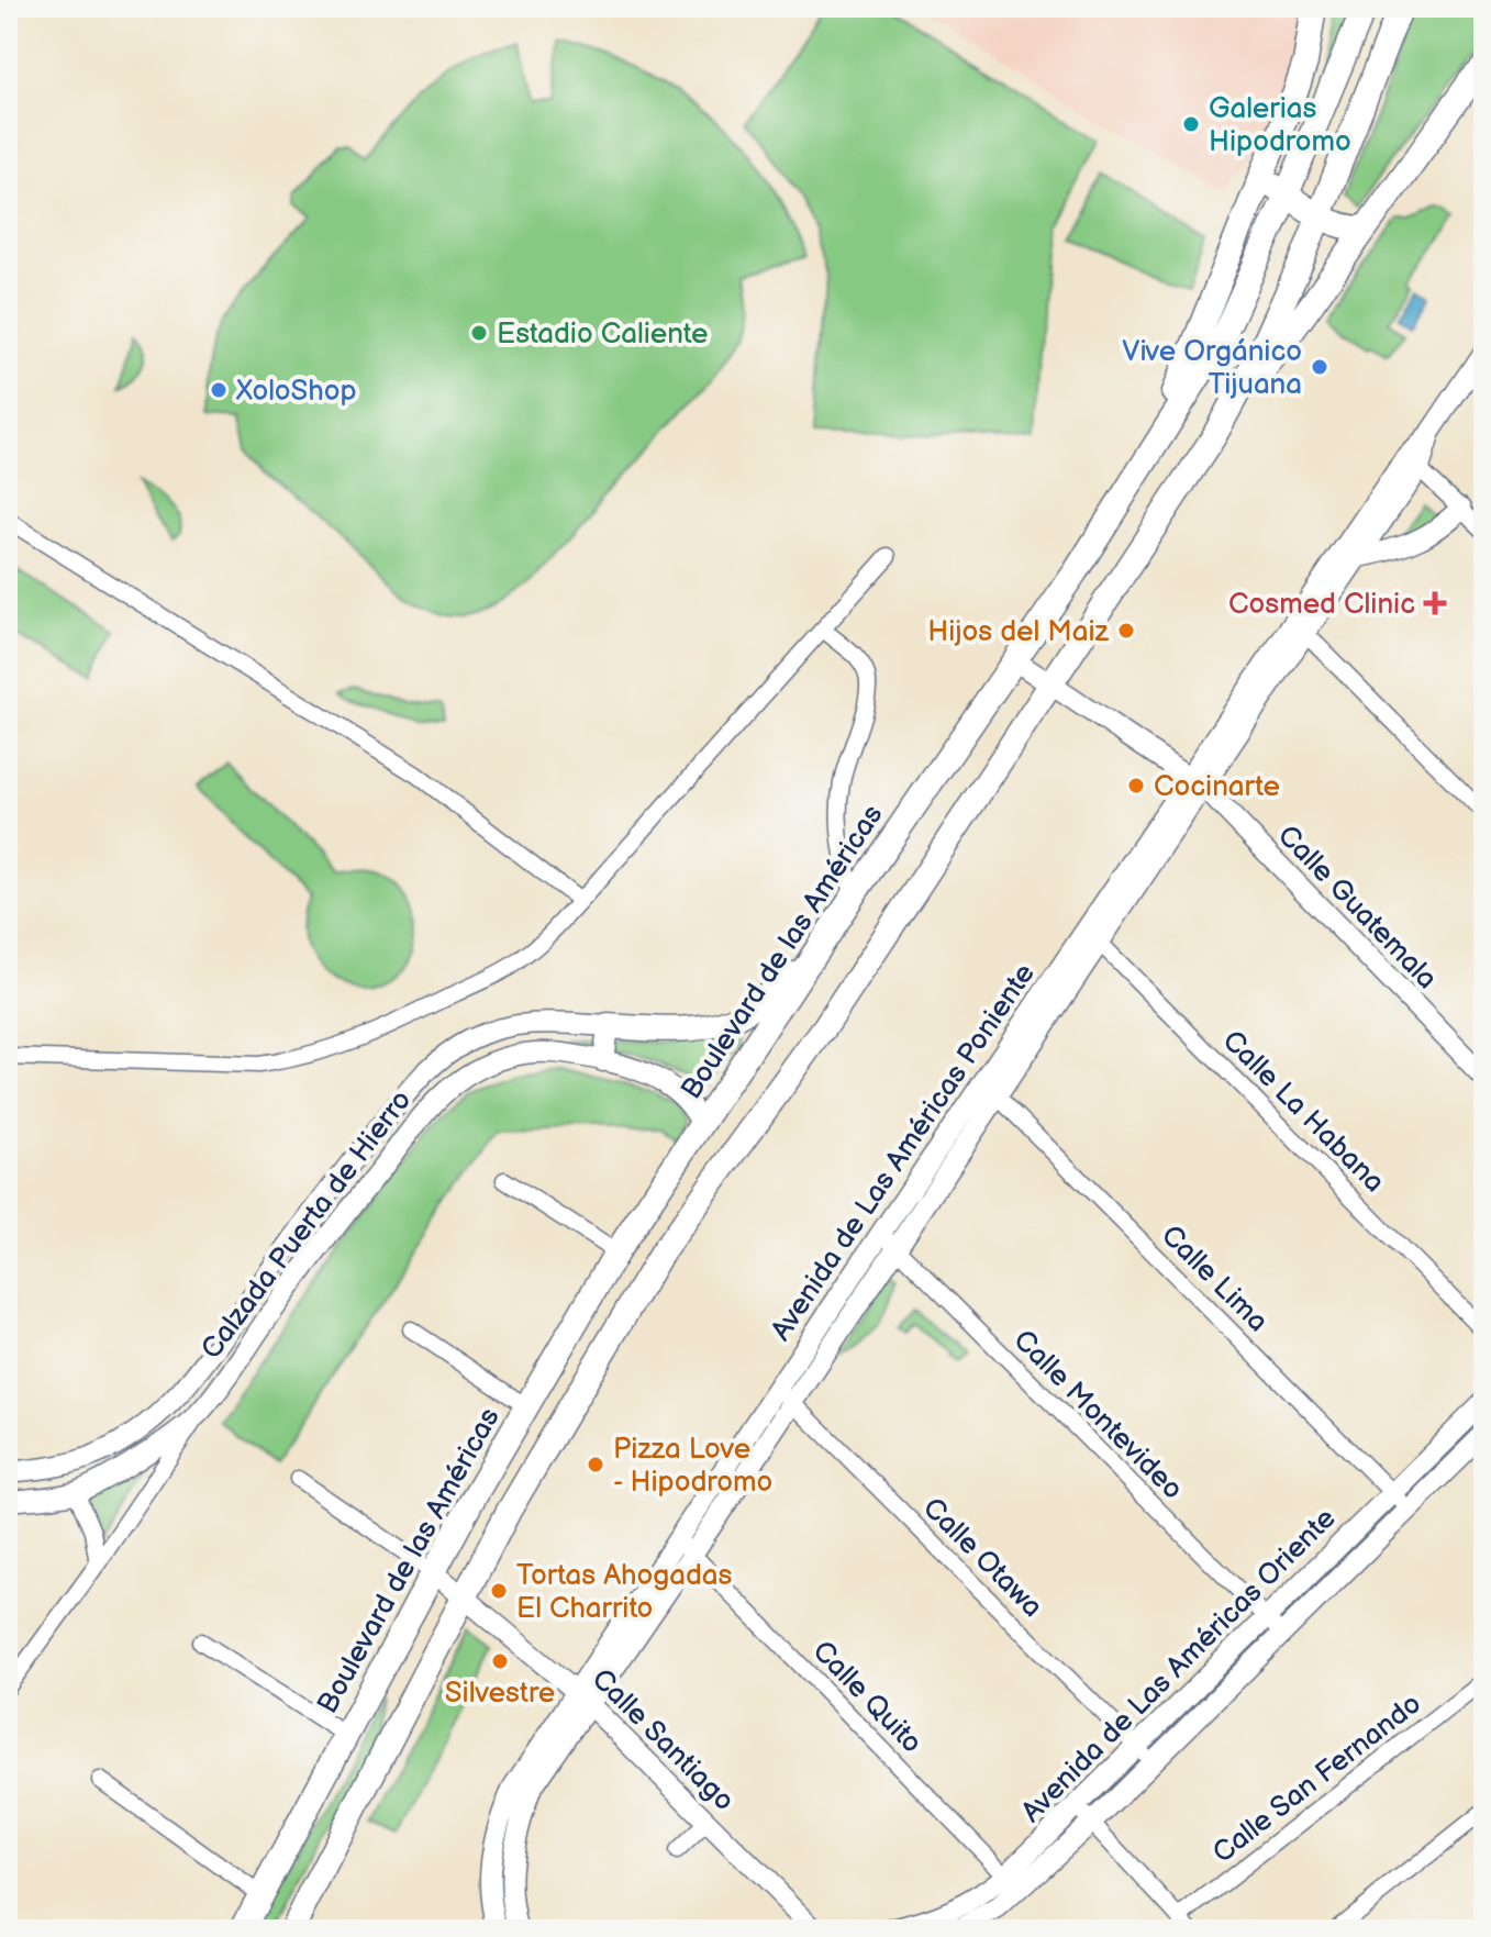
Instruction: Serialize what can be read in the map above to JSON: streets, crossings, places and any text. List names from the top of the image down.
{
  "streets": {
    "main road": ["Boulevard de las Américas"],
    "street": [
      "Calle Guatemala",
      "Calle La Habana",
      "Avenida de Las Américas Poniente",
      "Calzada Puerta de Hierro",
      "Calle Lima",
      "Calle Montevideo",
      "Calle Otawa",
      "Avenida de Las Américas Oriente",
      "Calle Quito",
      "Calle Santiago",
      "Calle San Fernando"
    ]
  },
  "crossings": [
    ["Calle Guatemala", "Boulevard de las Américas"],
    ["Calle Guatemala", "Avenida de Las Américas Poniente"],
    ["Boulevard de las Américas", "Calzada Puerta de Hierro"],
    ["Boulevard de las Américas", "Calle Santiago"],
    ["Calle La Habana", "Avenida de Las Américas Poniente"],
    ["Avenida de Las Américas Poniente", "Calle Lima"],
    ["Avenida de Las Américas Poniente", "Calle Montevideo"],
    ["Avenida de Las Américas Poniente", "Calle Otawa"],
    ["Avenida de Las Américas Poniente", "Calle Quito"],
    ["Avenida de Las Américas Poniente", "Calle Santiago"],
    ["Calle Lima", "Avenida de Las Américas Oriente"],
    ["Calle Montevideo", "Avenida de Las Américas Oriente"],
    ["Calle Otawa", "Avenida de Las Américas Oriente"],
    ["Avenida de Las Américas Oriente", "Calle Quito"]
  ],
  "places": {
    "other": [
      "Galerias Hipodromo",
      "Estadio Caliente",
      "Vive Orgánico Tijuana",
      "XoloShop",
      "Hijos del Maiz",
      "Cocinarte",
      "Pizza Love - Hipodromo",
      "Tortas Ahogadas El Charrito",
      "Silvestre"
    ],
    "health": ["Cosmed Clinic"]
  }
}
